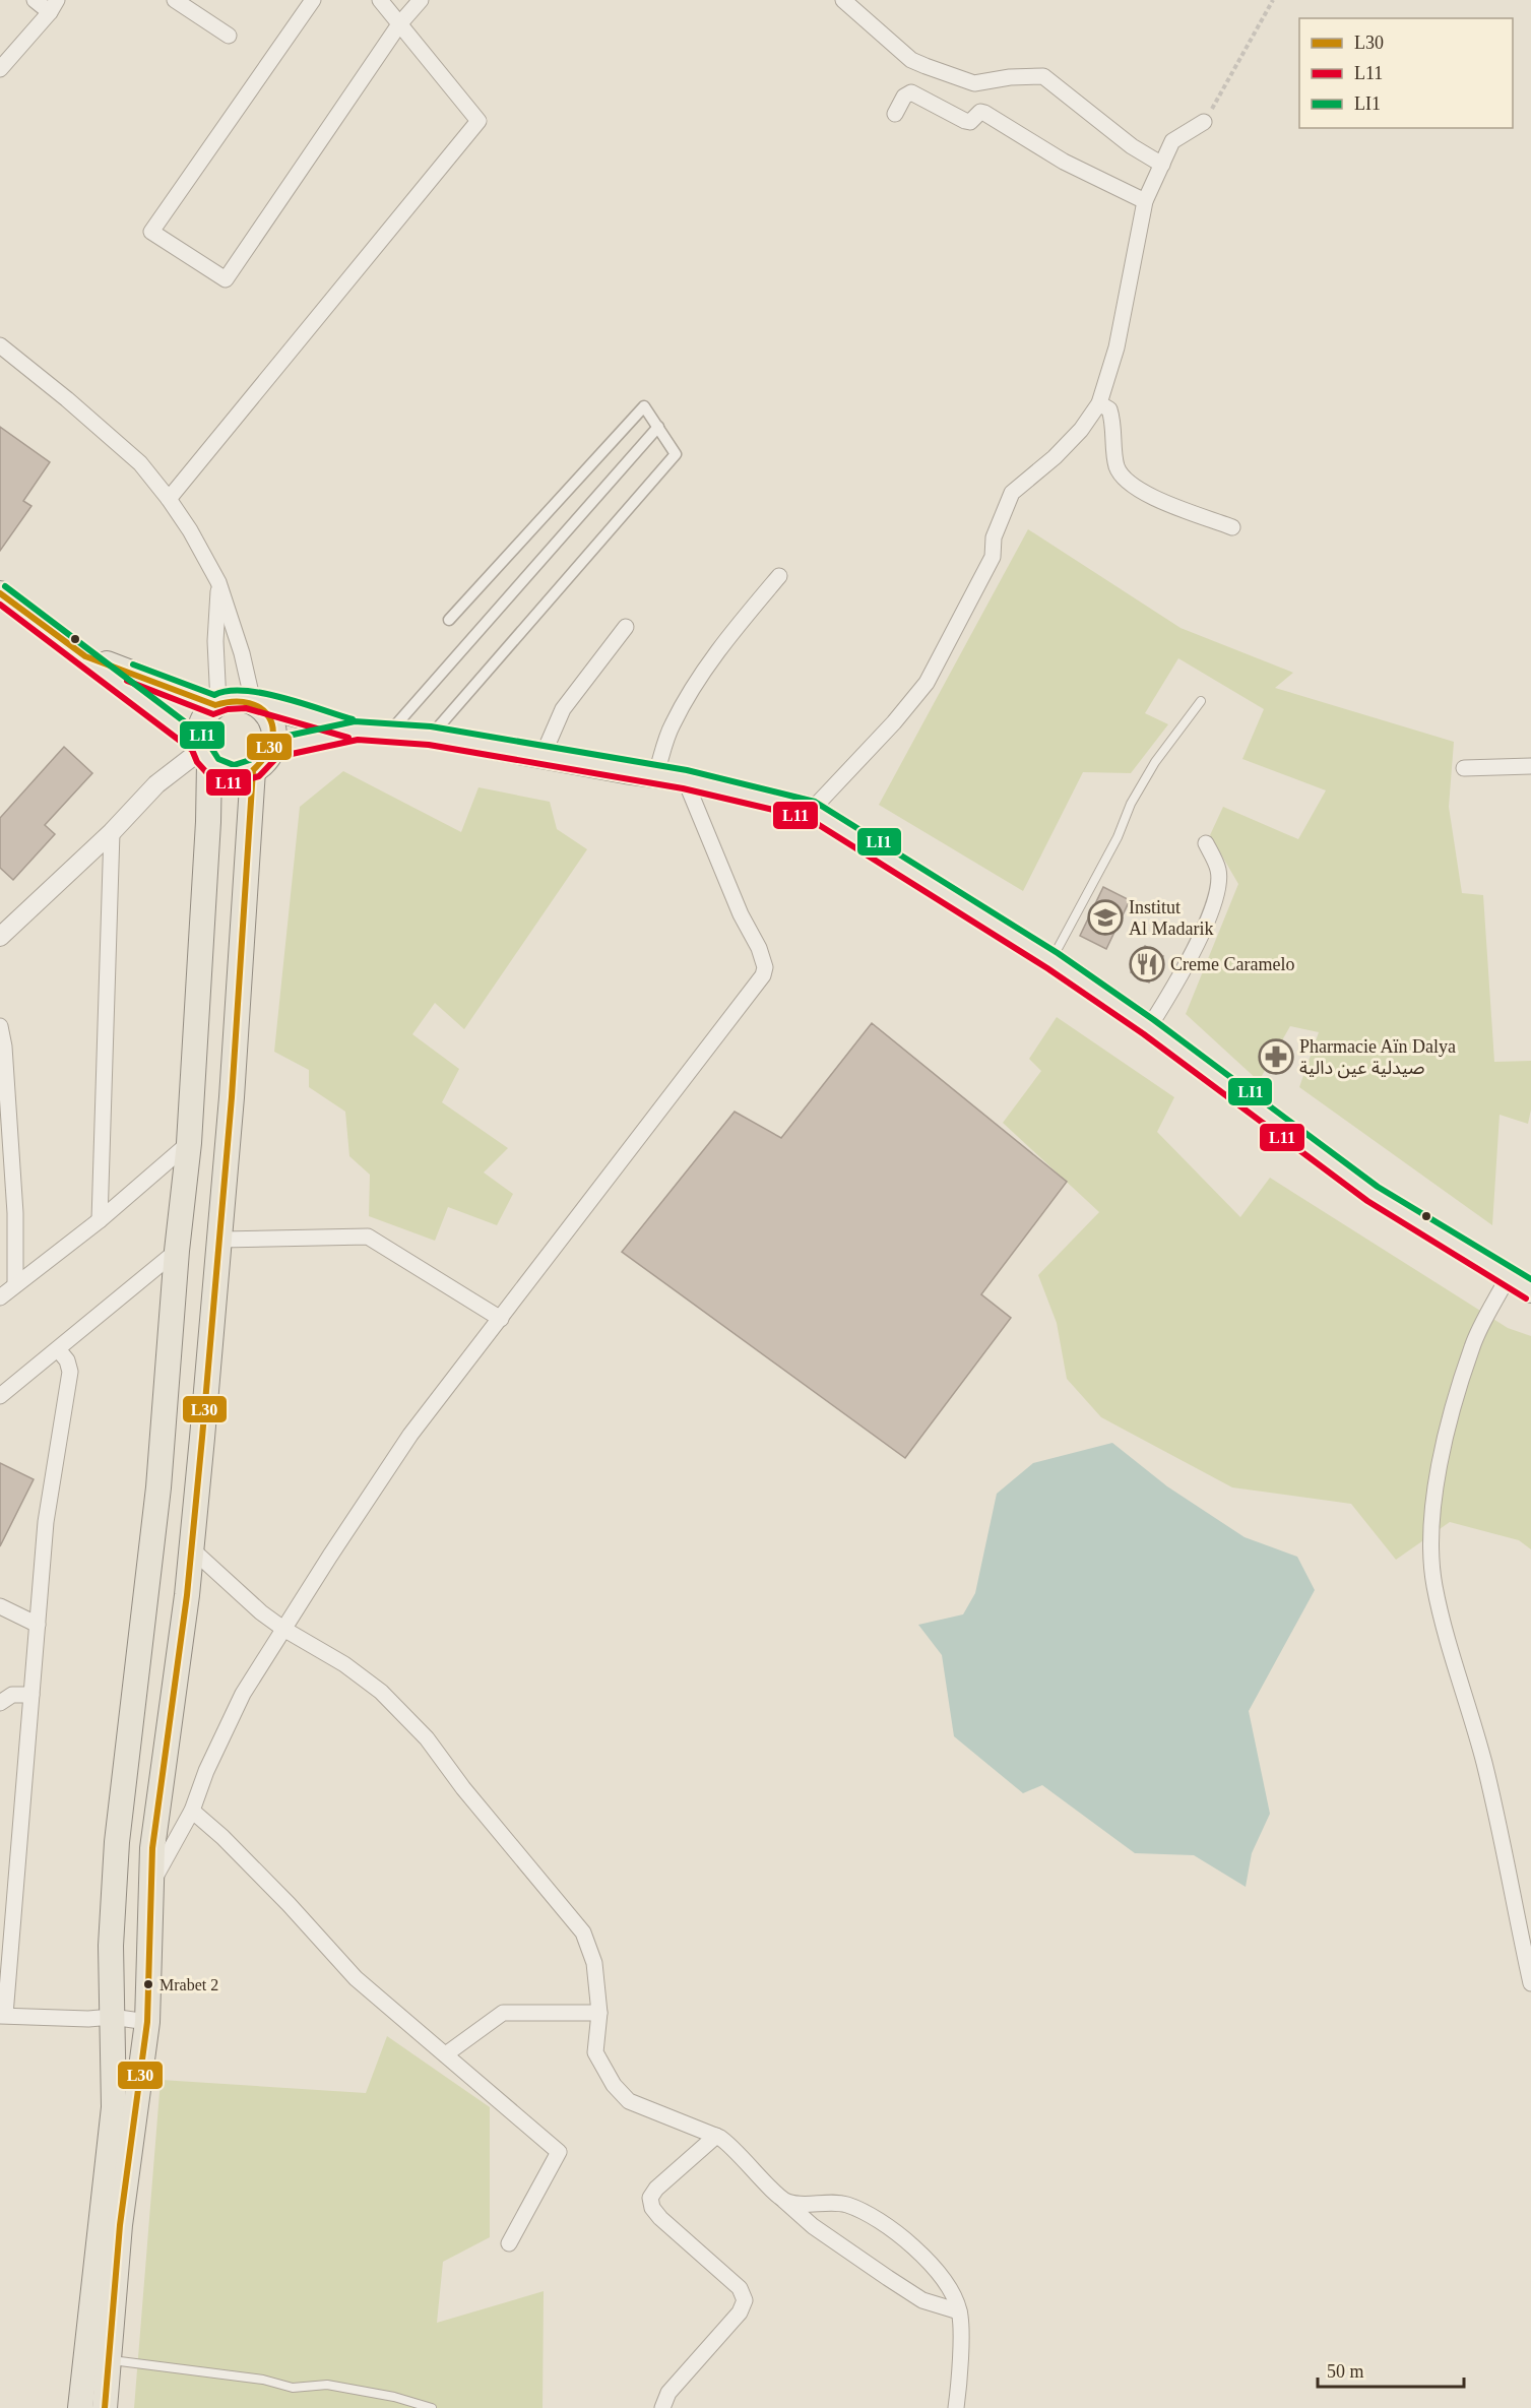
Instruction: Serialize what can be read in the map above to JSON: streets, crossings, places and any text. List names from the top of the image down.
{
  "places": {
    "school or university": ["Institut Al Madarik"],
    "restaurant": ["Creme Caramelo"],
    "pharmacy": ["Pharmacie Aïn Dalya صيدلية عين دالية"],
    "other": ["Mrabet 2"]
  },
  "lines": ["transit line LI1", "transit line L30", "transit line L11"],
  "legend": ["L30", "L11", "LI1"],
  "scale_bar": "50 m"
}
